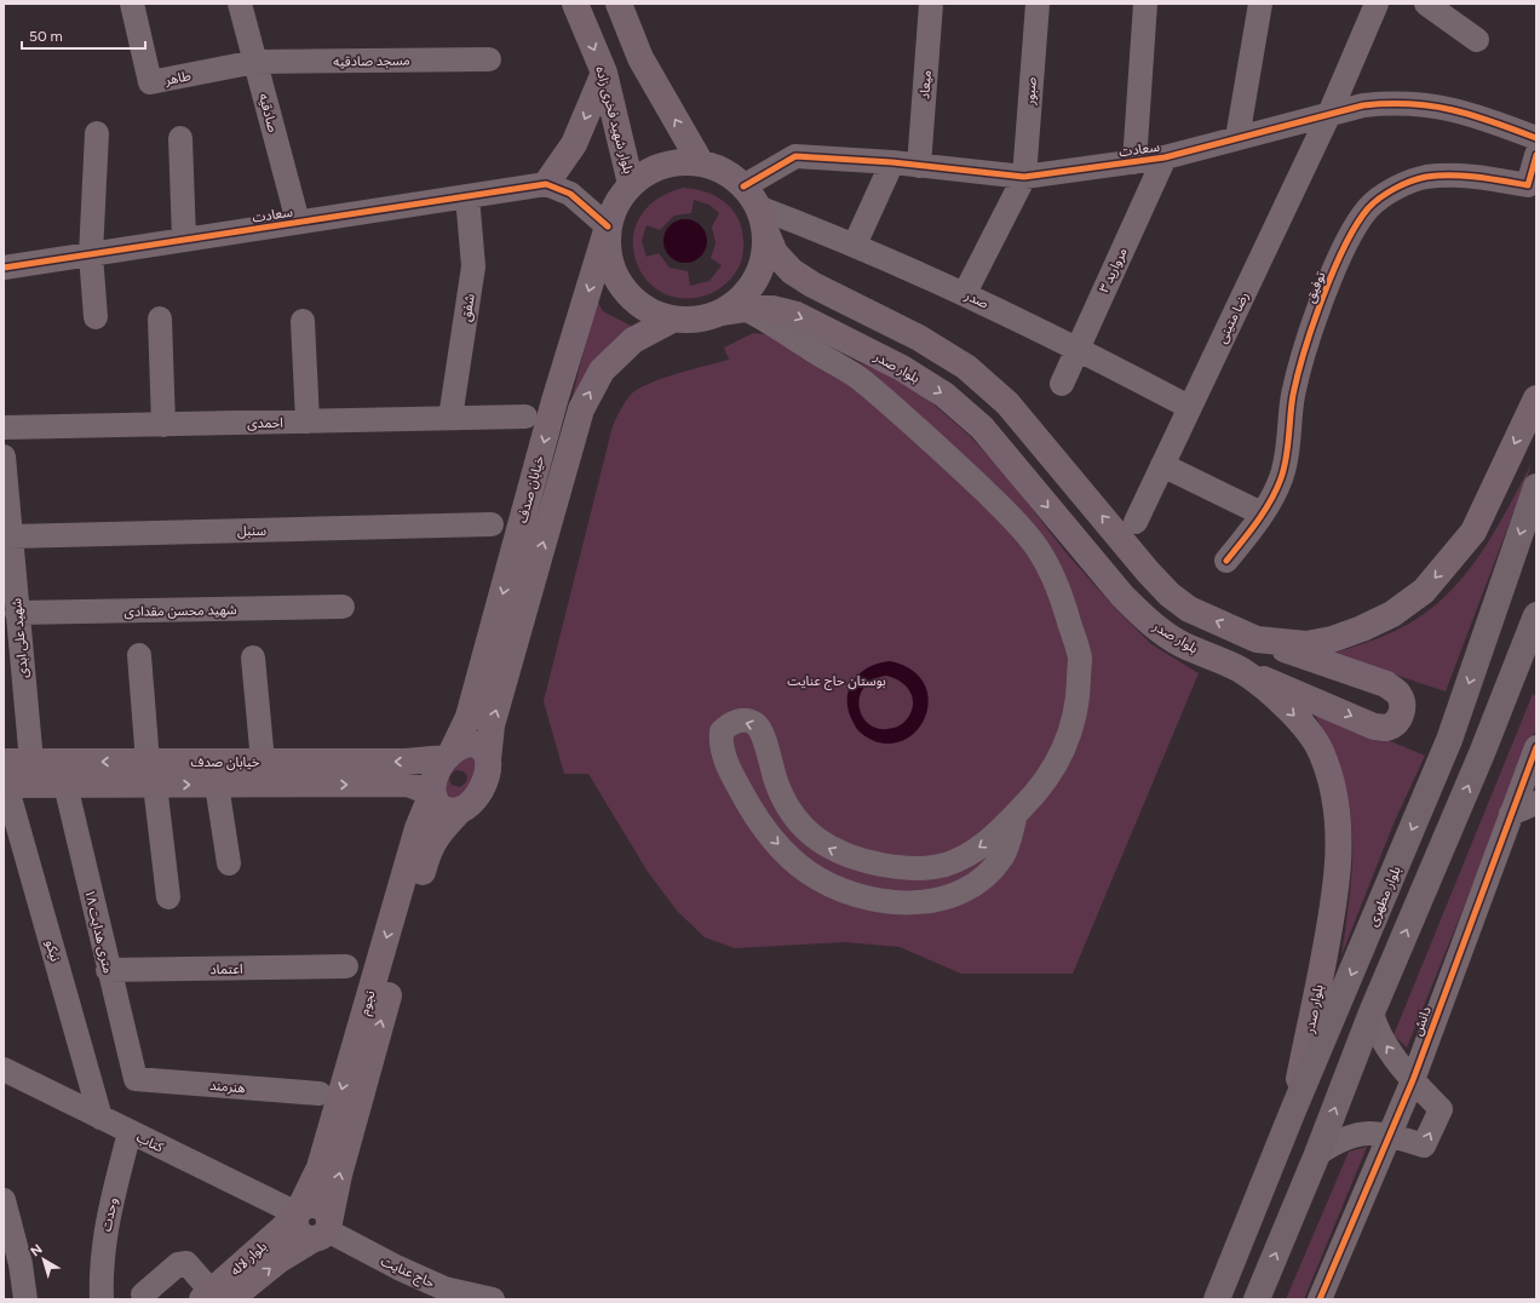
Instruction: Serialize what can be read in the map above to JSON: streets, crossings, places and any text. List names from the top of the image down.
{
  "streets": {
    "highway": ["بلوار مطهری"],
    "main road": [
      "بلوار شهید فخری زاده",
      "بلوار صدر",
      "خیابان صدف",
      "نجوم",
      "بلوار لاله"
    ],
    "street": [
      "مسجد صادقیه",
      "طاهر",
      "میعاد",
      "صبور",
      "صادقیه",
      "سعادت",
      "مروارید ۳",
      "توفیق",
      "صدر",
      "شفق",
      "رضا متینی",
      "احمدی",
      "سنبل",
      "شهید محسن مقدادی",
      "شهید علی ابدی",
      "۱۸ متری هدایت",
      "نیکو",
      "اعتماد",
      "دانش",
      "هنرمند",
      "کتاب",
      "وحدت",
      "حاج عنایت"
    ]
  },
  "crossings": [
    ["مسجد صادقیه", "طاهر"],
    ["مسجد صادقیه", "صادقیه"],
    ["طاهر", "صادقیه"],
    ["میعاد", "سعادت"],
    ["صبور", "سعادت"],
    ["صادقیه", "سعادت"],
    ["بلوار شهید فخری زاده", "سعادت"],
    ["بلوار شهید فخری زاده", "صدر"],
    ["بلوار شهید فخری زاده", "بلوار صدر"],
    ["بلوار شهید فخری زاده", "خیابان صدف"],
    ["سعادت", "مروارید ۳"],
    ["سعادت", "صدر"],
    ["سعادت", "شفق"],
    ["سعادت", "رضا متینی"],
    ["سعادت", "بلوار صدر"],
    ["سعادت", "خیابان صدف"],
    ["مروارید ۳", "صدر"],
    ["صدر", "رضا متینی"],
    ["صدر", "بلوار صدر"],
    ["صدر", "خیابان صدف"],
    ["شفق", "احمدی"],
    ["بلوار صدر", "خیابان صدف"],
    ["بلوار صدر", "بلوار مطهری"],
    ["خیابان صدف", "شهید علی ابدی"],
    ["خیابان صدف", "۱۸ متری هدایت"],
    ["خیابان صدف", "نیکو"],
    ["خیابان صدف", "نجوم"],
    ["سنبل", "شهید علی ابدی"],
    ["شهید محسن مقدادی", "شهید علی ابدی"],
    ["۱۸ متری هدایت", "اعتماد"],
    ["۱۸ متری هدایت", "هنرمند"],
    ["نیکو", "کتاب"],
    ["نجوم", "کتاب"],
    ["نجوم", "بلوار لاله"],
    ["نجوم", "حاج عنایت"],
    ["کتاب", "وحدت"],
    ["کتاب", "بلوار لاله"],
    ["بلوار لاله", "حاج عنایت"]
  ],
  "parks": ["بوستان حاج عنایت"],
  "scale_bar": "50 m",
  "north": "top left"
}
